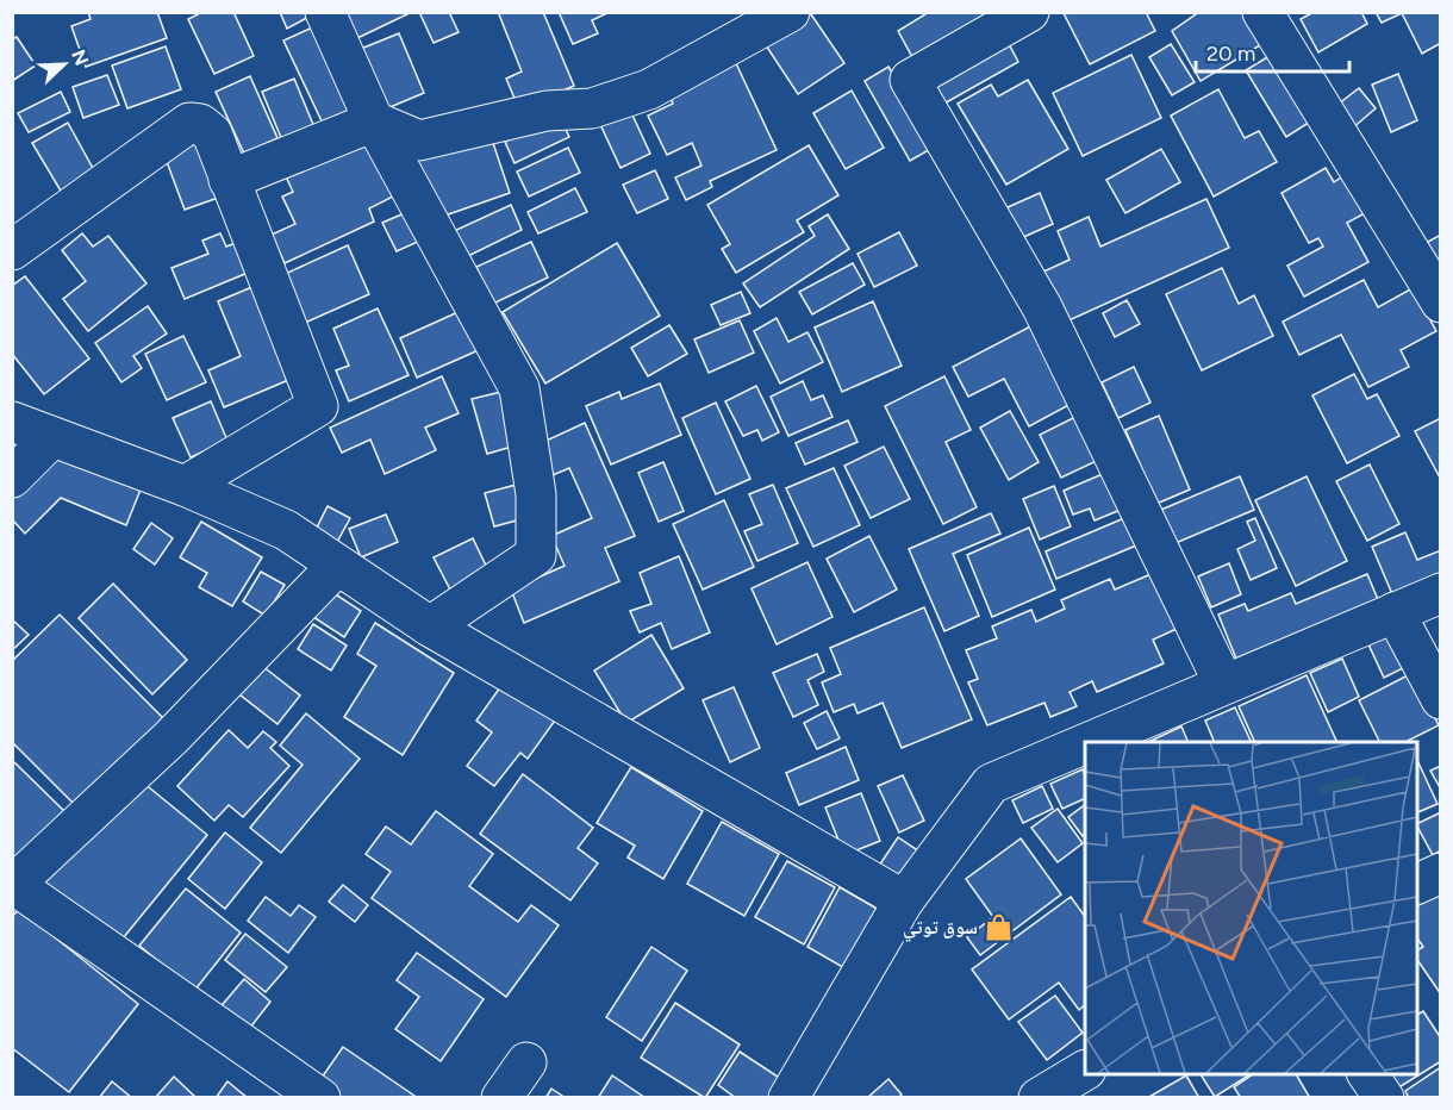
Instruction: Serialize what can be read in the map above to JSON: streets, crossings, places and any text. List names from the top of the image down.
{
  "places": {
    "shop": ["سوق توتي"]
  },
  "scale_bar": "20 m",
  "north": "top right"
}
